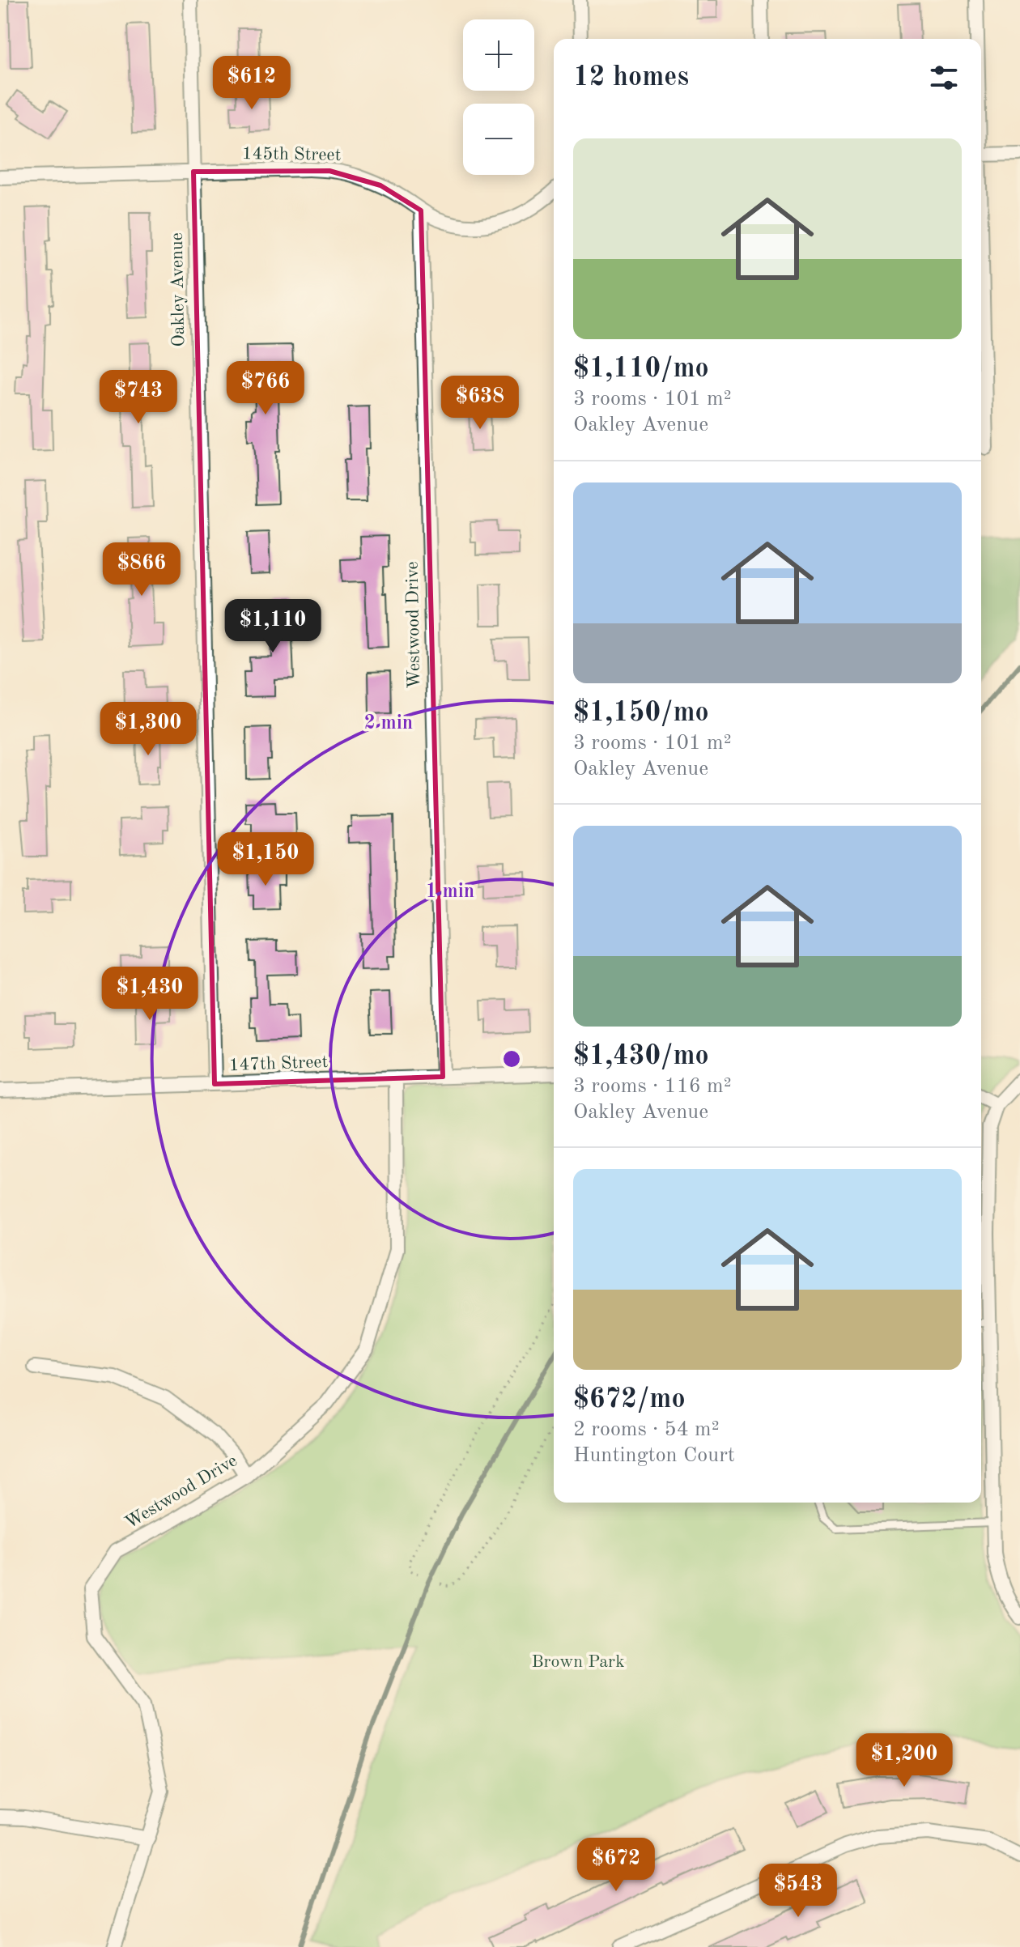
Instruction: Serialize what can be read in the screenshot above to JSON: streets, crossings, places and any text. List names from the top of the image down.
{
  "streets": {
    "street": [
      "145th Street",
      "Oakley Avenue",
      "Westwood Drive",
      "147th Street"
    ]
  },
  "crossings": [
    ["145th Street", "Oakley Avenue"],
    ["145th Street", "Westwood Drive"],
    ["Oakley Avenue", "147th Street"],
    ["Westwood Drive", "147th Street"]
  ],
  "parks": ["Brown Park"],
  "page": {
    "map_buttons": ["+", "−"],
    "heading": "12 homes",
    "price": [
      "$612",
      "$766",
      "$743",
      "$638",
      "$866",
      "$1,110",
      "$1,300",
      "$1,150",
      "$1,430",
      "$1,200",
      "$672",
      "$543"
    ],
    "list": [
      {
        "name": "$1,110/mo",
        "note": "3 rooms · 101 m² · Oakley Avenue"
      },
      {
        "name": "$1,150/mo",
        "note": "3 rooms · 101 m² · Oakley Avenue"
      },
      {
        "name": "$1,430/mo",
        "note": "3 rooms · 116 m² · Oakley Avenue"
      },
      {
        "name": "$672/mo",
        "note": "2 rooms · 54 m² · Huntington Court"
      }
    ]
  },
  "rings": ["2 min", "1 min"]
}
